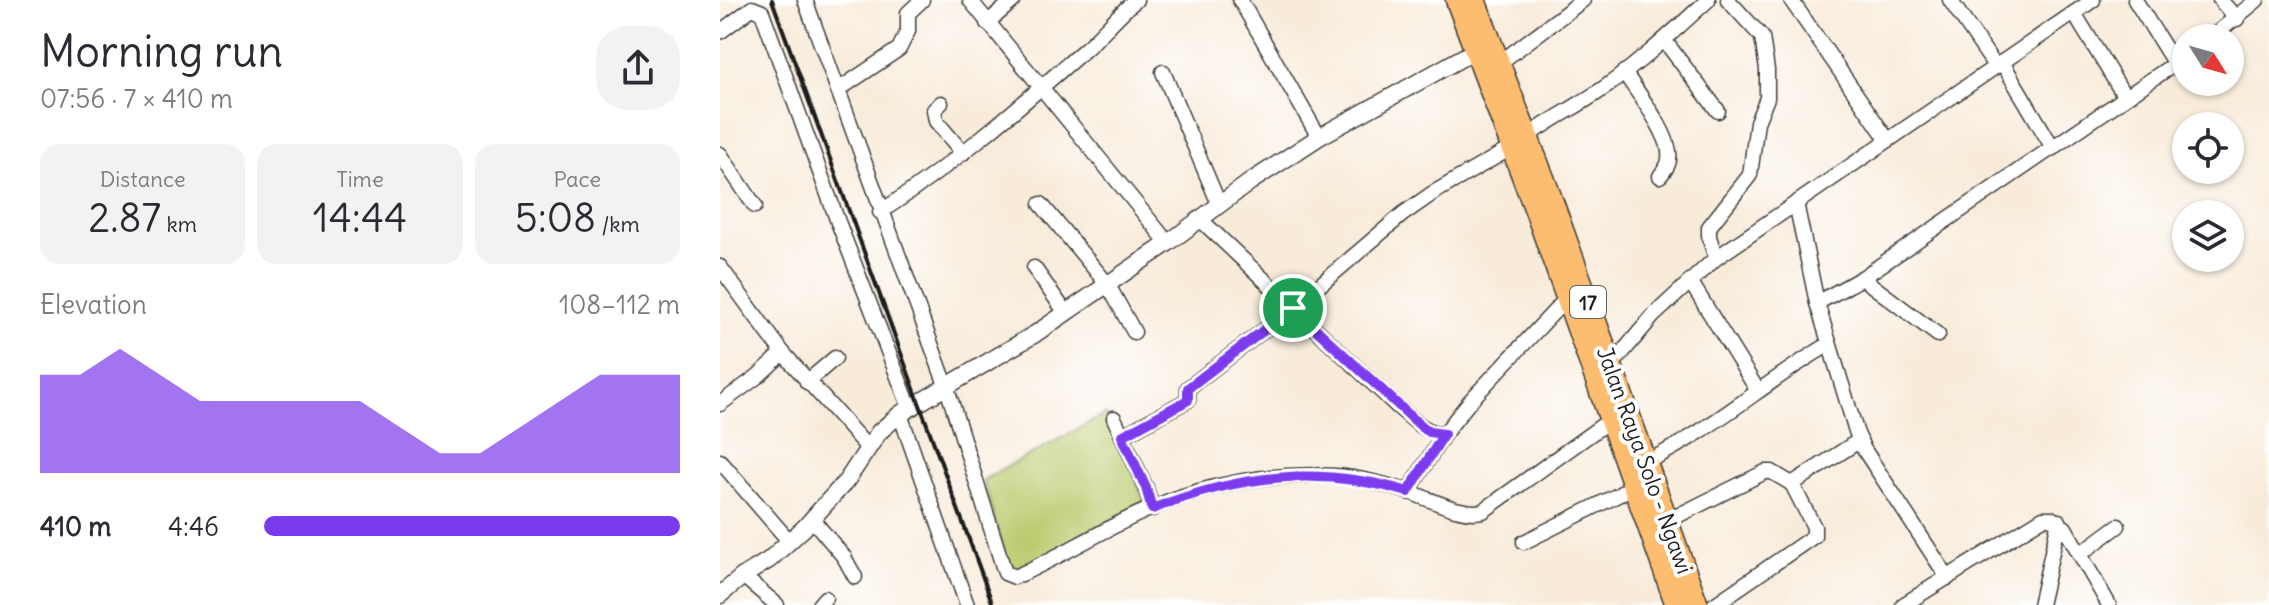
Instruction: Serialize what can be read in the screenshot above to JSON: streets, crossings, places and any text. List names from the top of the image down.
{
  "streets": {
    "highway": ["17", "Jalan Raya Solo - Ngawi"]
  },
  "north": "bottom right",
  "page": {
    "heading": ["Morning run", "07:56 · 7 × 410 m"],
    "stats": [
      ["Distance", "2.87 km"],
      ["Time", "14:44"],
      ["Pace", "5:08 /km"]
    ],
    "chart": ["Elevation", "108–112 m"],
    "list": [
      {
        "name": "410 m",
        "note": "4:46"
      }
    ]
  }
}
